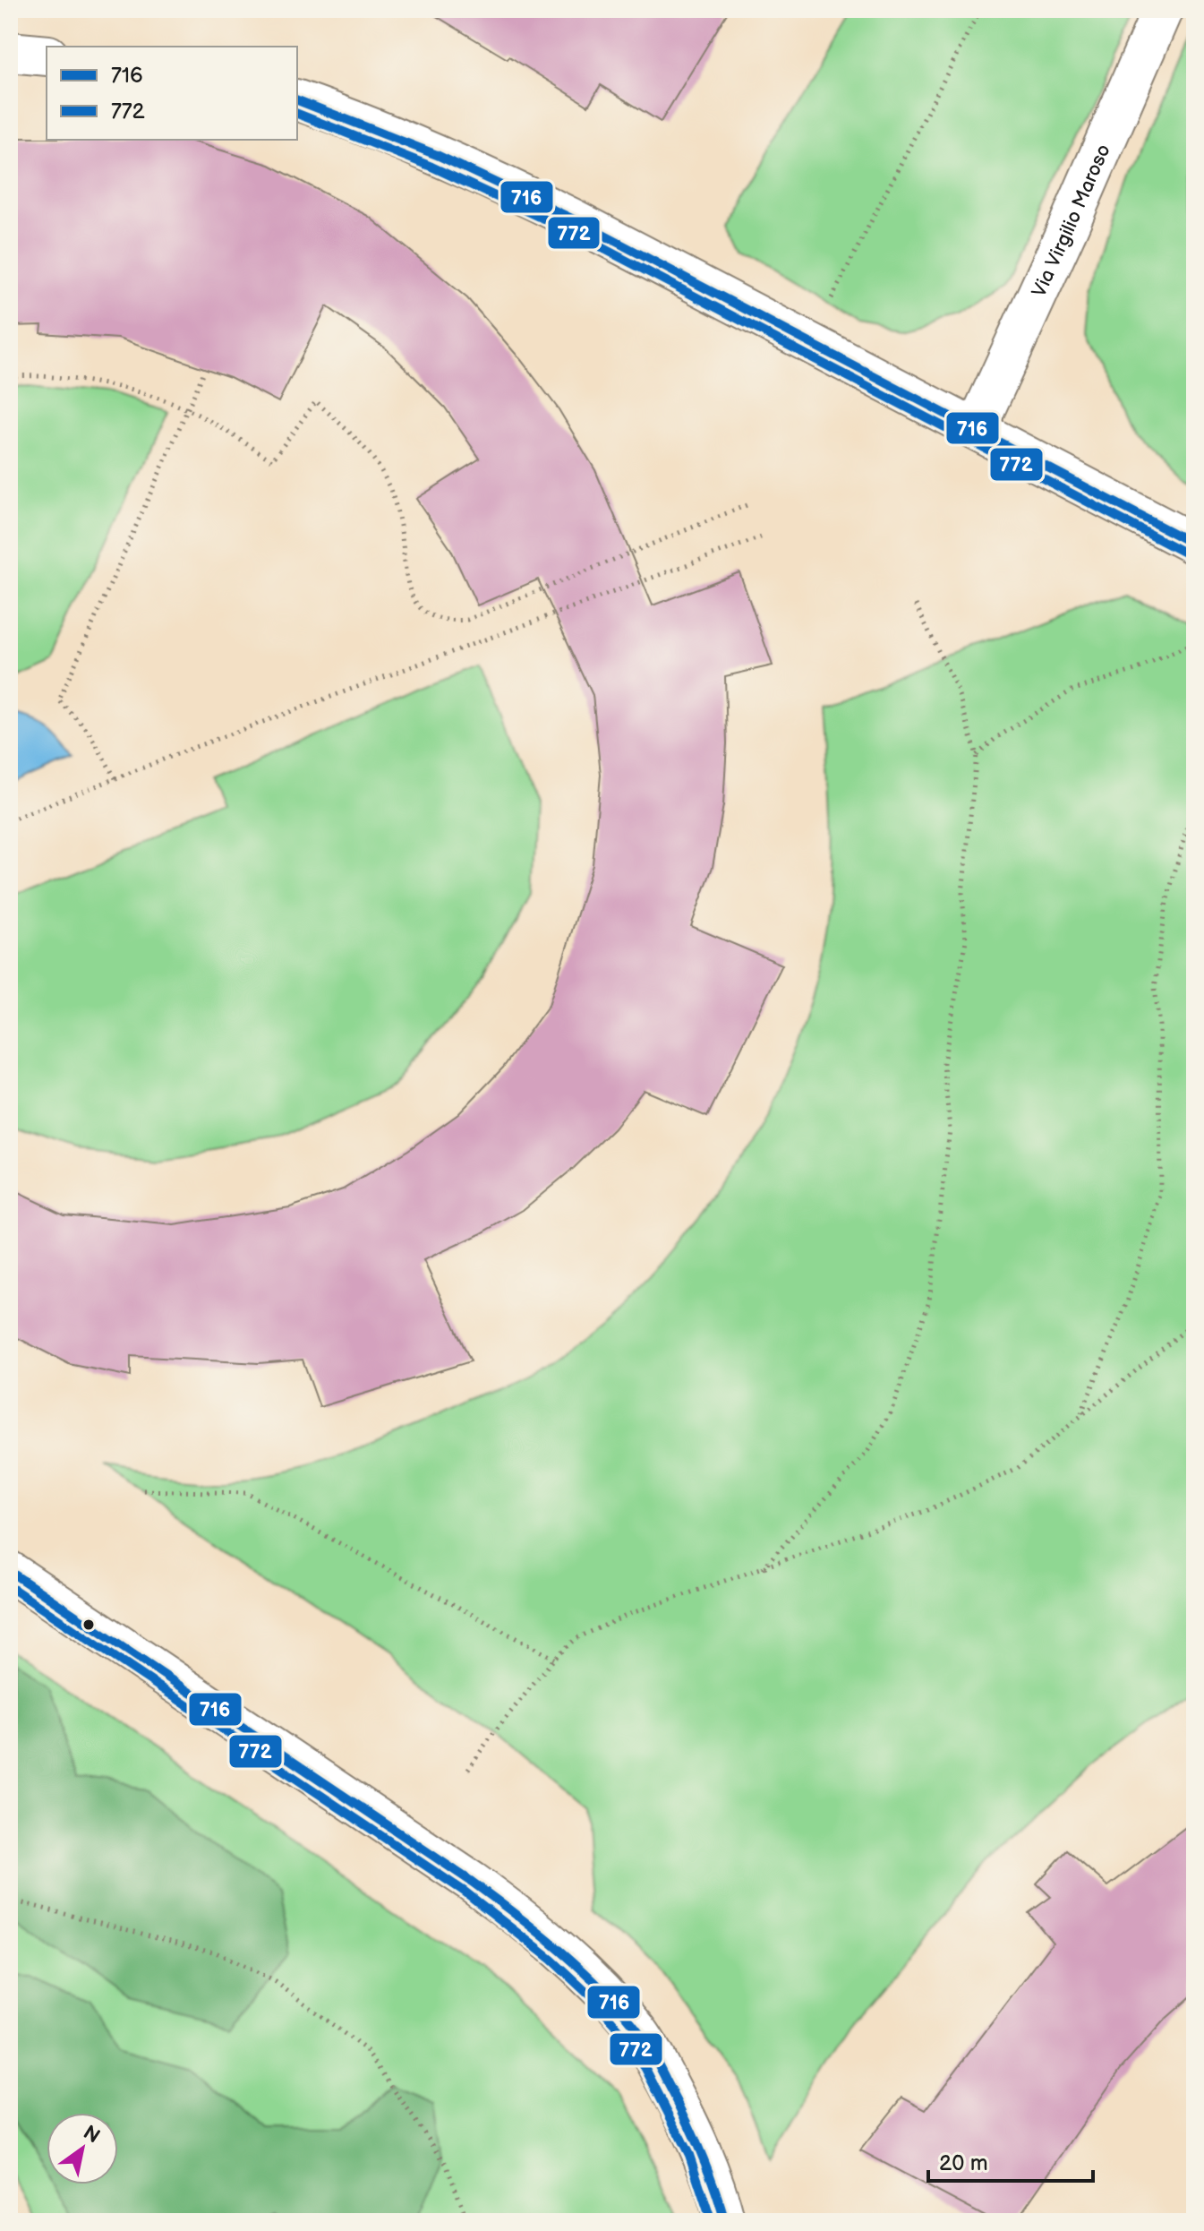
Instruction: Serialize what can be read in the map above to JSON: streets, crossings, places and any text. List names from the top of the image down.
{
  "streets": {
    "street": ["Via Virgilio Maroso"]
  },
  "lines": ["transit line 716", "transit line 772"],
  "legend": ["716", "772"],
  "scale_bar": "20 m",
  "north": "top right"
}
